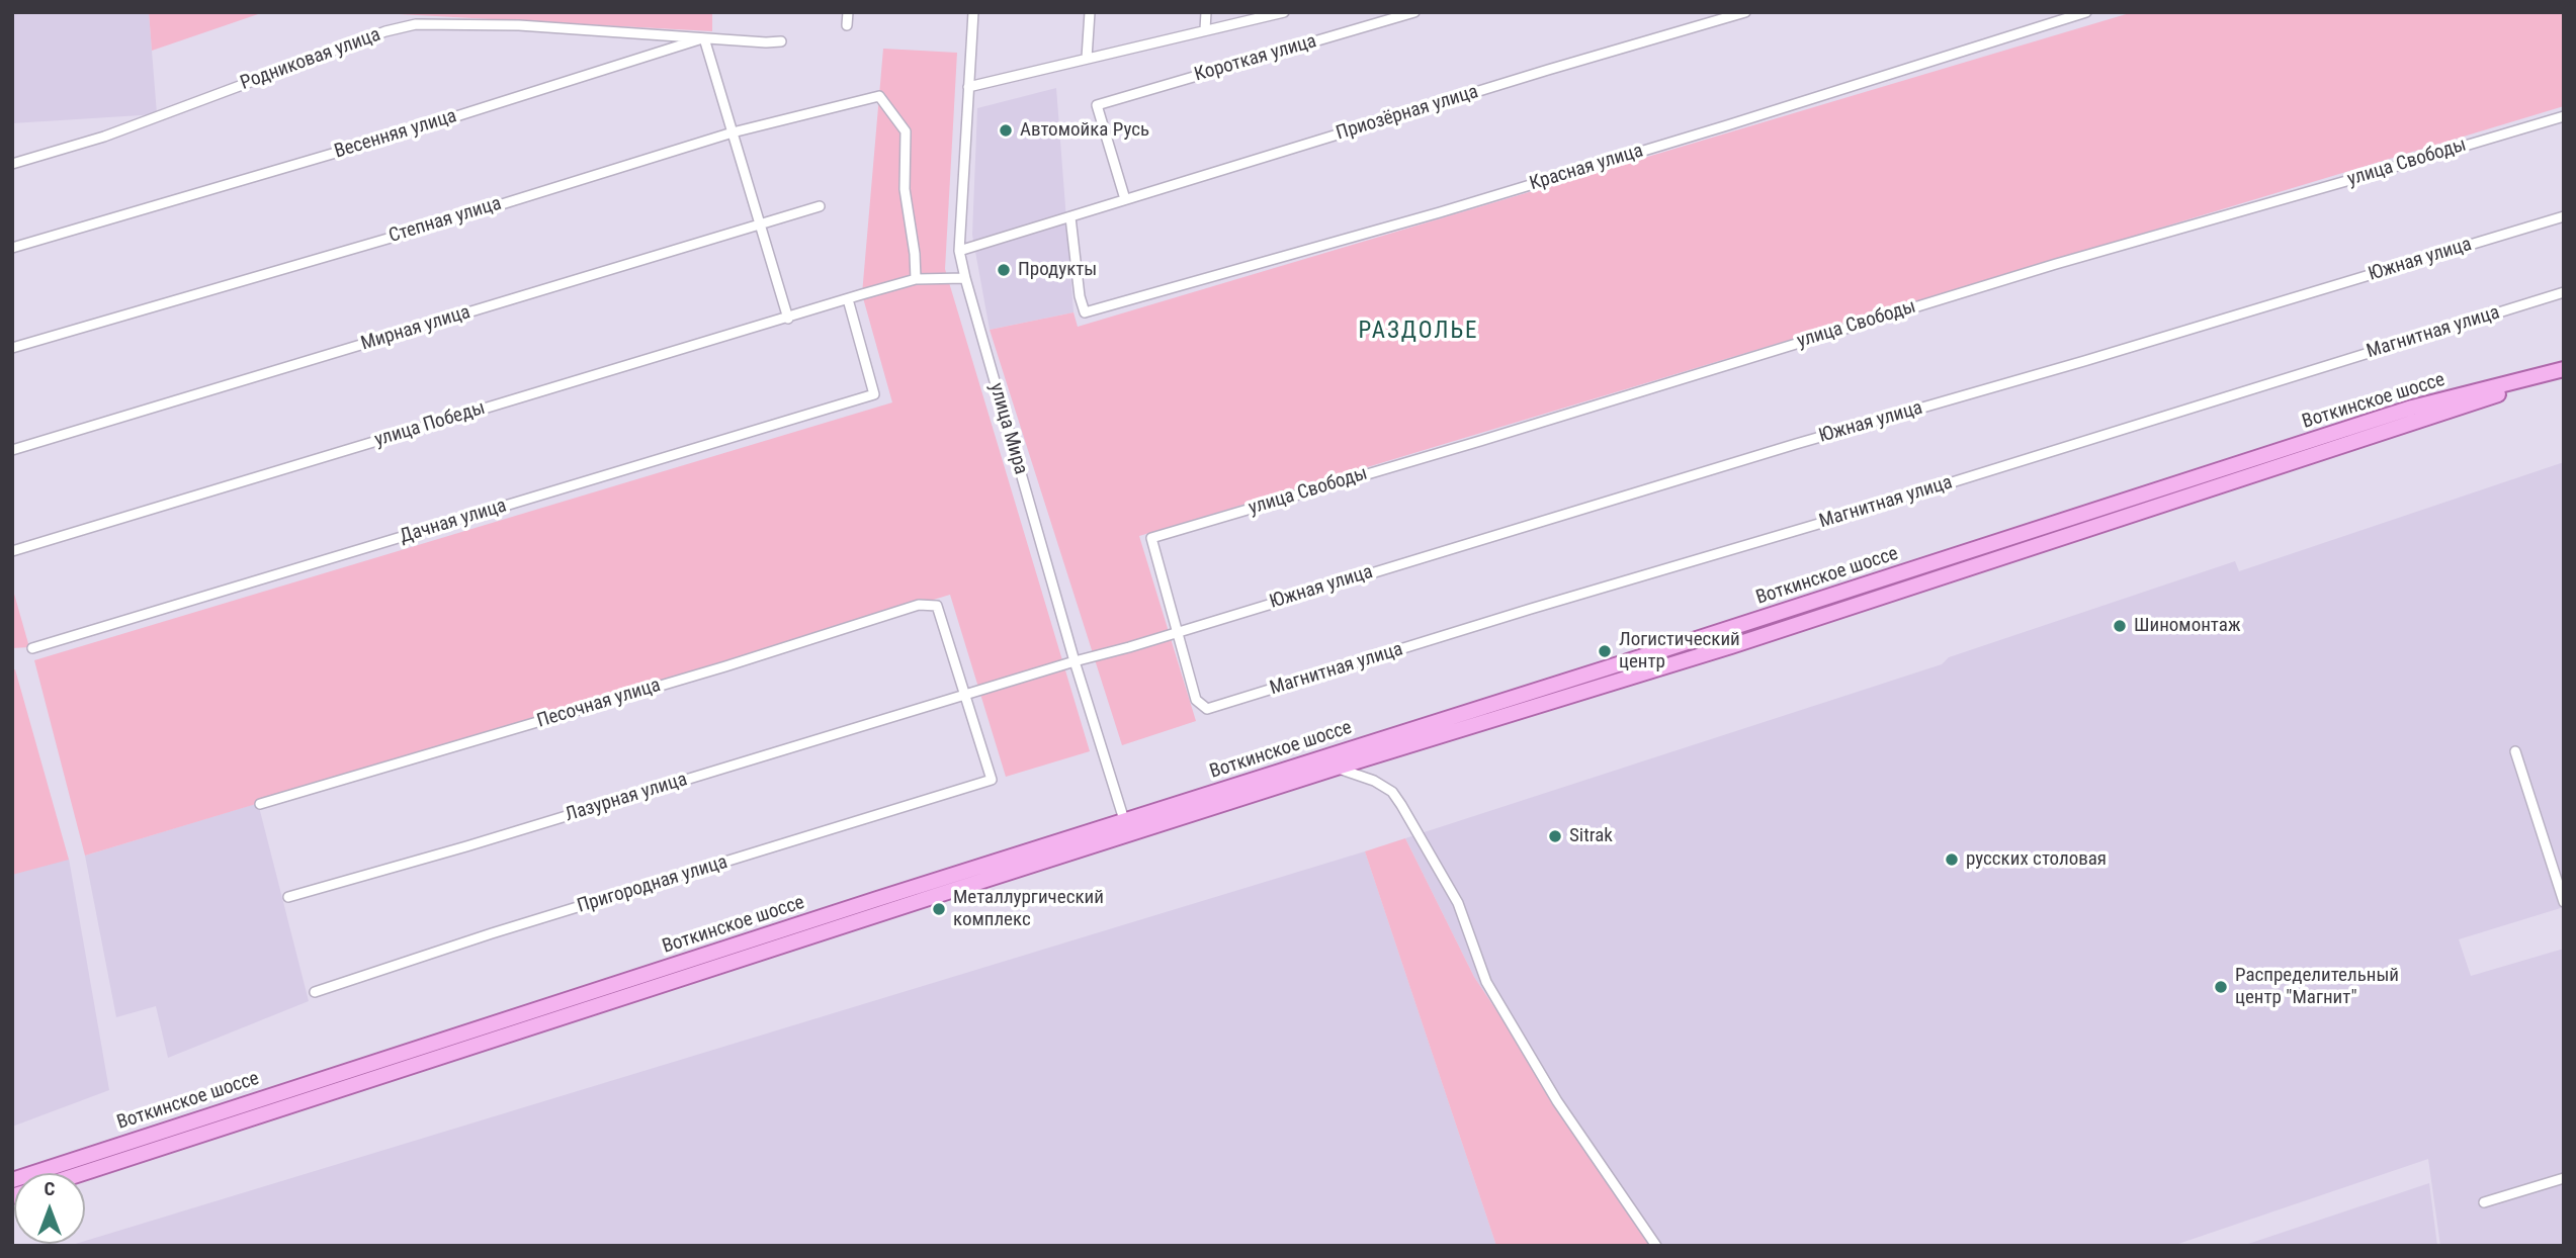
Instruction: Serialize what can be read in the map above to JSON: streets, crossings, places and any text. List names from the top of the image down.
{
  "streets": {
    "main road": ["Воткинское шоссе"],
    "street": [
      "Короткая улица",
      "Родниковая улица",
      "Приозёрная улица",
      "Весенняя улица",
      "улица Свободы",
      "Красная улица",
      "Степная улица",
      "Южная улица",
      "Мирная улица",
      "Магнитная улица",
      "улица Победы",
      "улица Мира",
      "Дачная улица",
      "Песочная улица",
      "Лазурная улица",
      "Пригородная улица"
    ]
  },
  "crossings": [
    ["Короткая улица", "Приозёрная улица"],
    ["Родниковая улица", "Весенняя улица"],
    ["Приозёрная улица", "Красная улица"],
    ["Приозёрная улица", "улица Мира"],
    ["улица Свободы", "Южная улица"],
    ["улица Свободы", "Магнитная улица"],
    ["Степная улица", "улица Победы"],
    ["Южная улица", "Магнитная улица"],
    ["Южная улица", "улица Мира"],
    ["Южная улица", "Лазурная улица"],
    ["Воткинское шоссе", "улица Мира"],
    ["улица Победы", "улица Мира"],
    ["улица Победы", "Дачная улица"],
    ["улица Мира", "Лазурная улица"],
    ["Песочная улица", "Лазурная улица"],
    ["Песочная улица", "Пригородная улица"],
    ["Лазурная улица", "Пригородная улица"]
  ],
  "districts": ["РАЗДОЛЬЕ"],
  "places": [
    "Автомойка Русь",
    "Продукты",
    "Шиномонтаж",
    "Логистический центр",
    "Sitrak",
    "русских столовая",
    "Металлургический комплекс",
    "Распределительный центр \"Магнит\""
  ],
  "north": "top"
}
